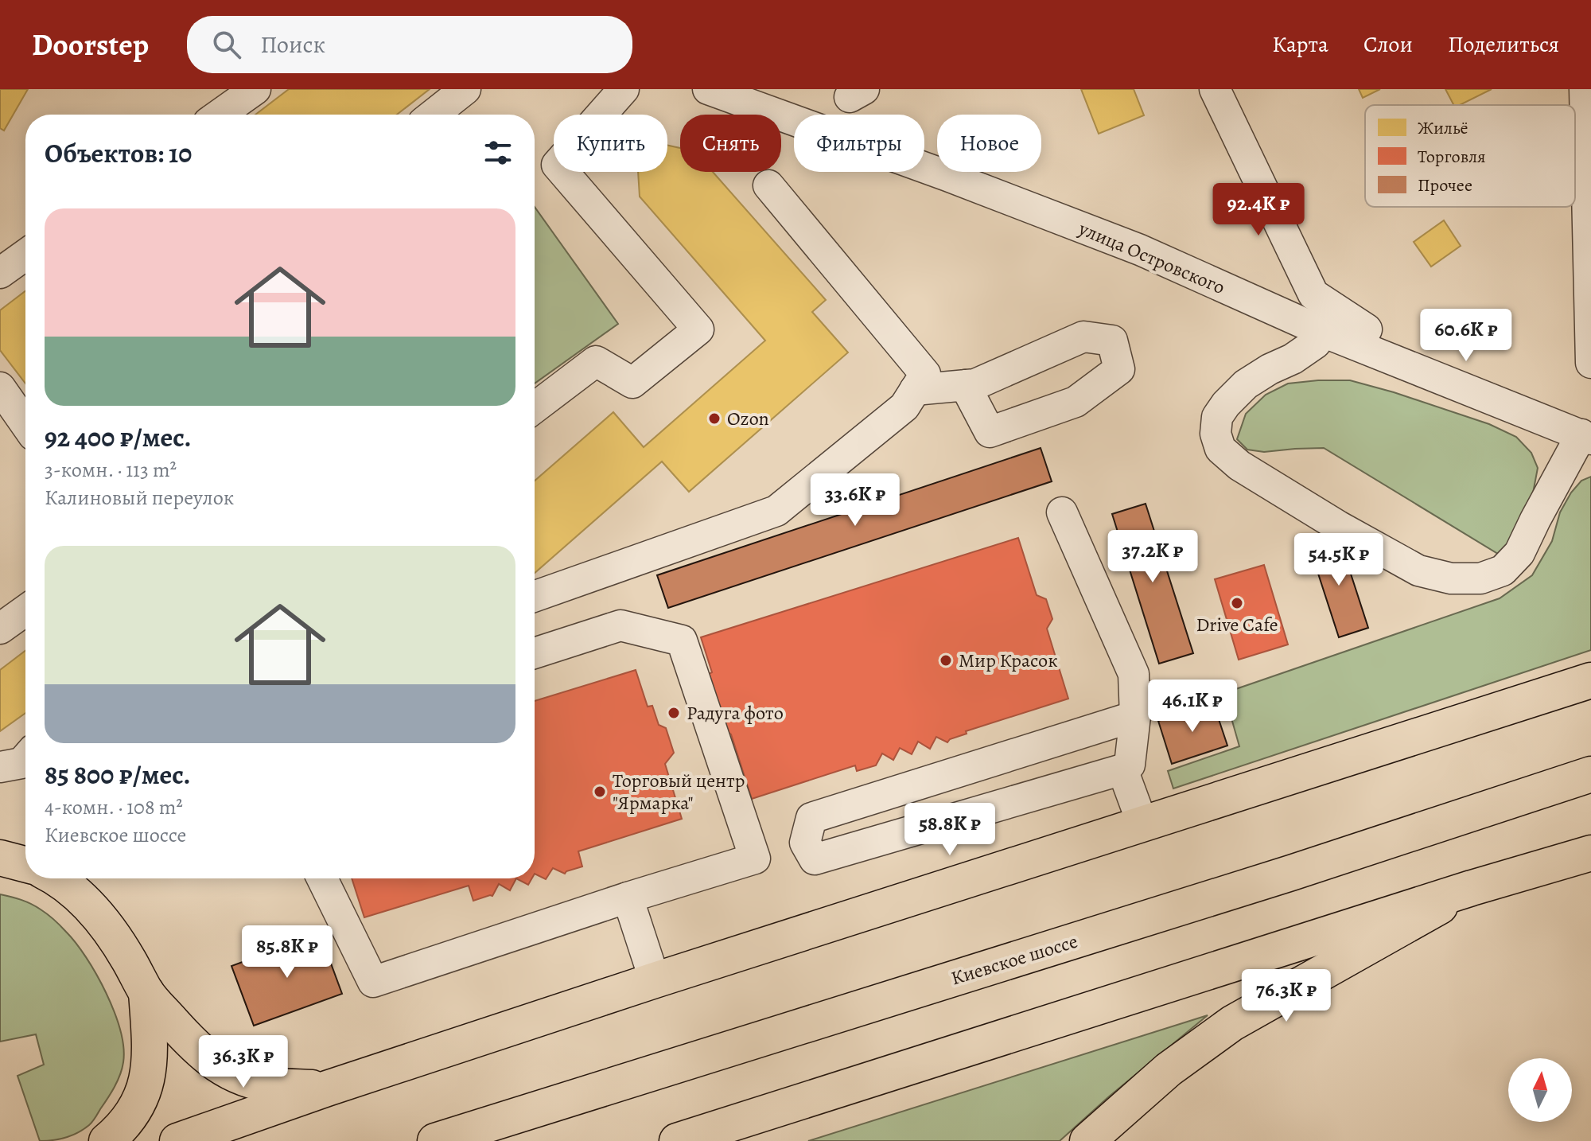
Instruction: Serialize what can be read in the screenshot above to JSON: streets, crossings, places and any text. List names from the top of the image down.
{
  "streets": {
    "main road": ["Киевское шоссе"],
    "street": ["улица Островского"]
  },
  "places": [
    "Ozon",
    "Drive Cafe",
    "Мир Красок",
    "Радуга фото",
    "Торговый центр \"Ярмарка\""
  ],
  "legend": ["Жильё", "Торговля", "Прочее"],
  "north": "top",
  "page": {
    "header": "Doorstep",
    "search": "Поиск",
    "nav": ["Карта", "Слои", "Поделиться"],
    "chip": [
      "Купить",
      "Снять",
      "Фильтры",
      "Новое"
    ],
    "heading": "Объектов: 10",
    "price": [
      "92.4K ₽",
      "60.6K ₽",
      "33.6K ₽",
      "37.2K ₽",
      "54.5K ₽",
      "46.1K ₽",
      "58.8K ₽",
      "85.8K ₽",
      "76.3K ₽",
      "36.3K ₽"
    ],
    "list": [
      {
        "name": "92 400 ₽/мес.",
        "note": "3-комн. · 113 m² · Калиновый переулок"
      },
      {
        "name": "85 800 ₽/мес.",
        "note": "4-комн. · 108 m² · Киевское шоссе"
      }
    ]
  }
}
